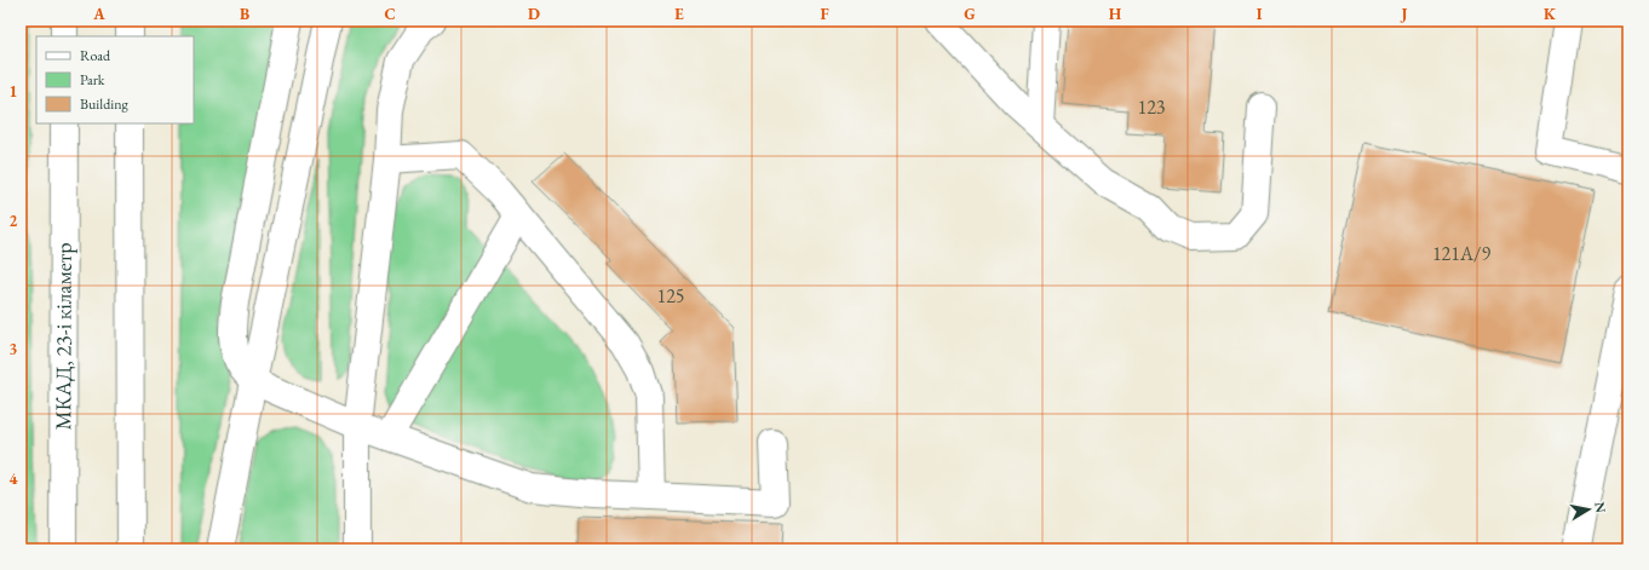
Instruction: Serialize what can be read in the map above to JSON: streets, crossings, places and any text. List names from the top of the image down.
{
  "streets": {
    "main road": ["МКАД, 23-і кіламетр"]
  },
  "house_numbers": ["123", "121А/9", "125"],
  "legend": ["Road", "Park", "Building"],
  "north": "right",
  "grid": {
    "columns": [
      "A",
      "B",
      "C",
      "D",
      "E",
      "F",
      "G",
      "H",
      "I",
      "J",
      "K"
    ],
    "rows": [
      "1",
      "2",
      "3",
      "4"
    ]
  }
}
